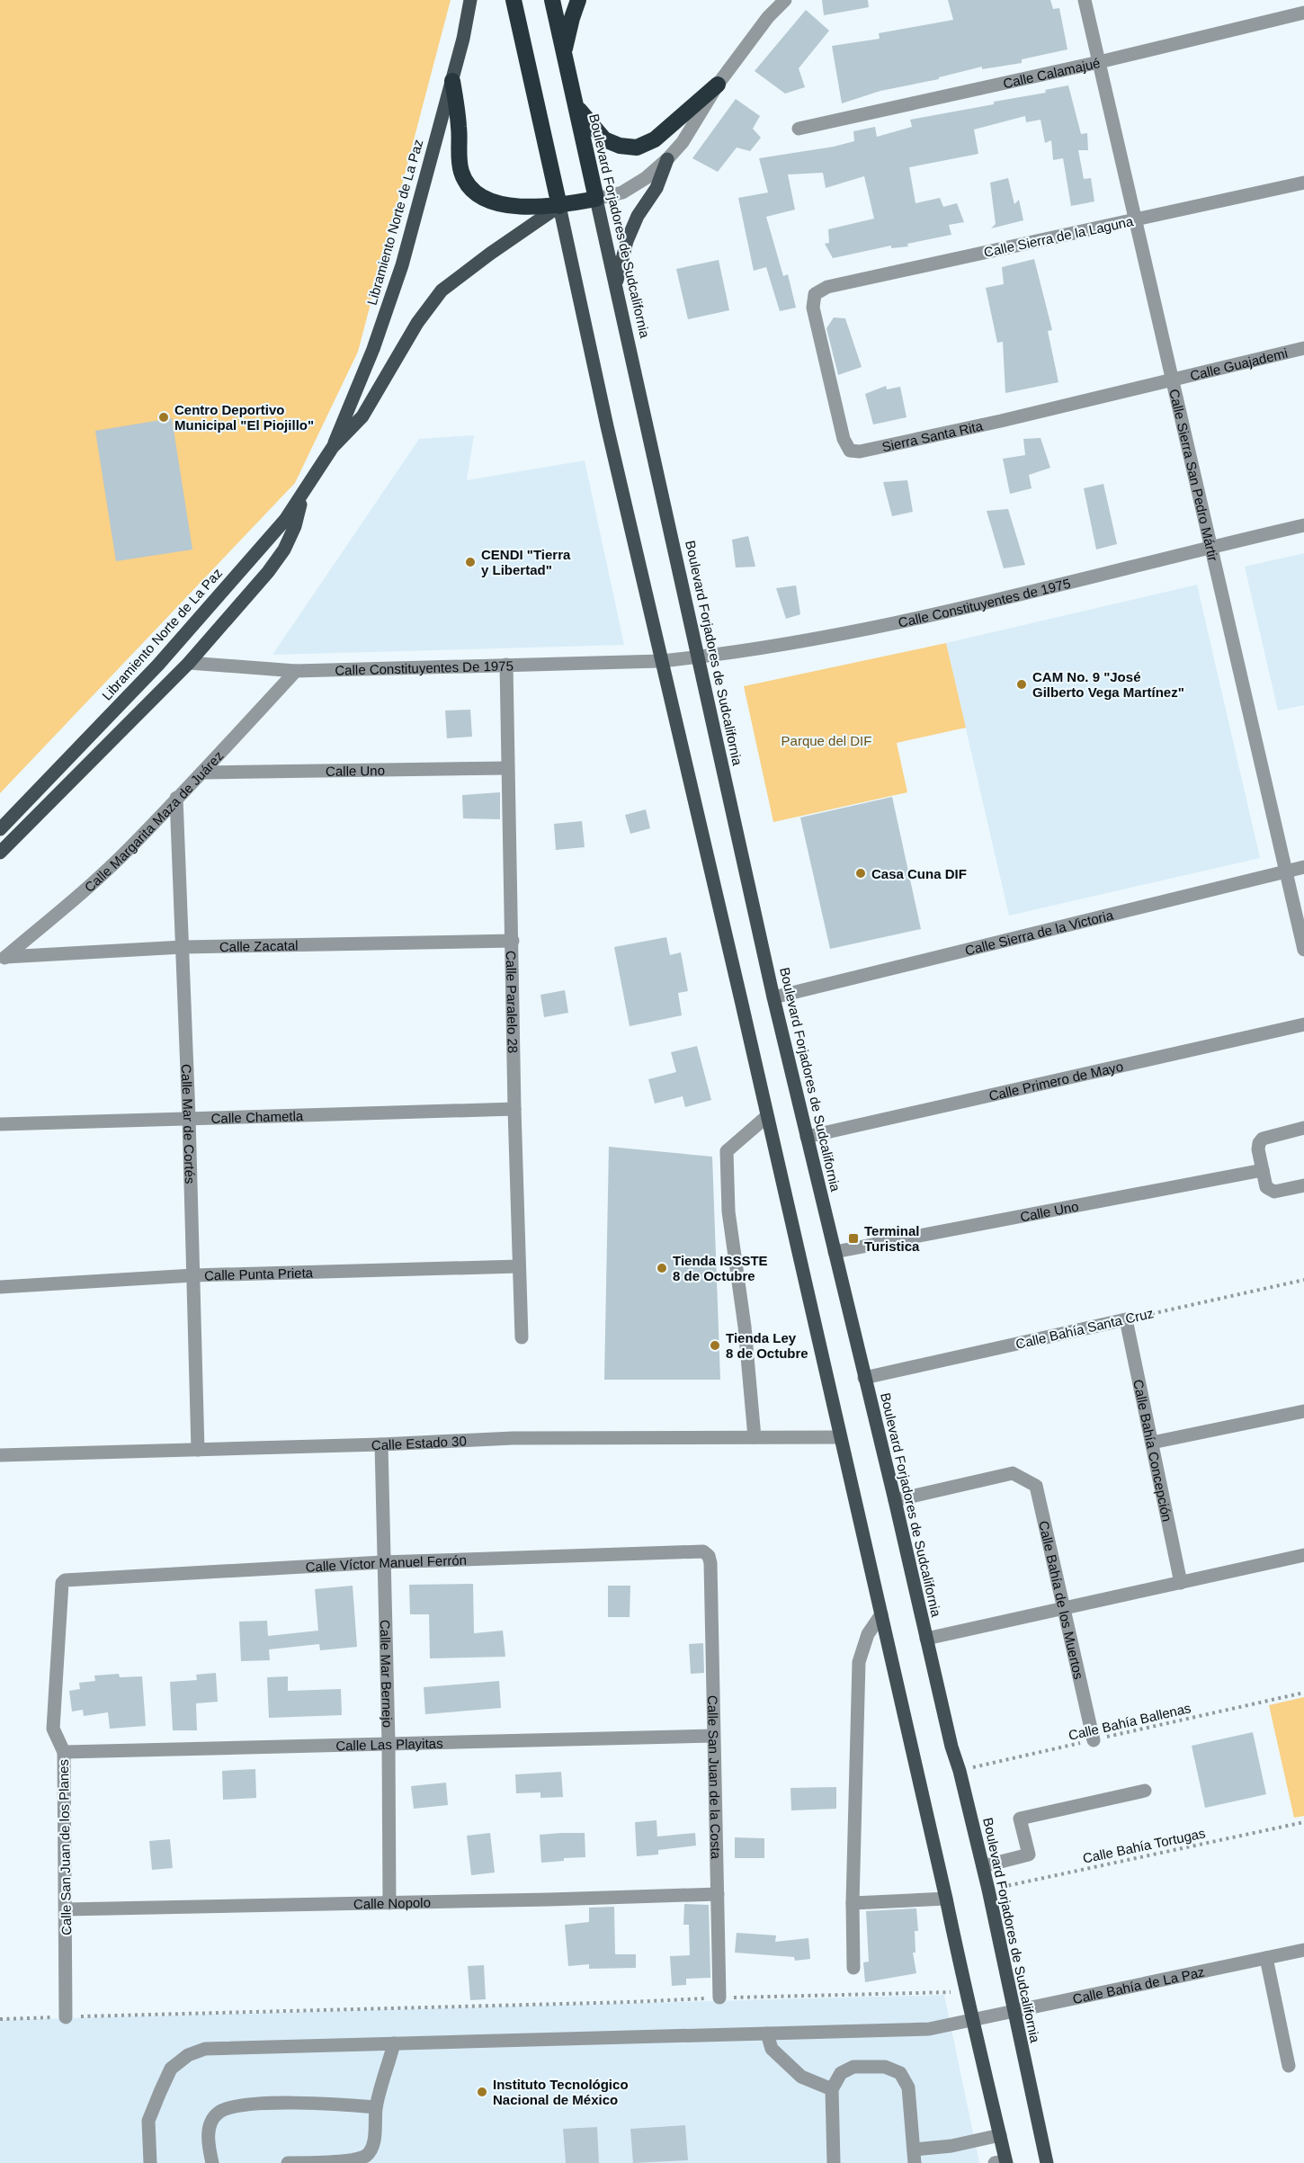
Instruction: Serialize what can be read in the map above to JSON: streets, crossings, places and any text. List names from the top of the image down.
{
  "streets": {
    "highway": ["Boulevard Forjadores de Sudcalifornia"],
    "main road": ["Libramiento Norte de La Paz"],
    "street": [
      "Calle Calamajué",
      "Calle Sierra de la Laguna",
      "Calle Guajademi",
      "Sierra Santa Rita",
      "Calle Sierra San Pedro Mártir",
      "Calle Constituyentes de 1975",
      "Calle Constituyentes De 1975",
      "Calle Uno",
      "Calle Margarita Maza de Juárez",
      "Calle Sierra de la Victoria",
      "Calle Zacatal",
      "Calle Paralelo 28",
      "Calle Primero de Mayo",
      "Calle Chametla",
      "Calle Mar de Cortés",
      "Calle Punta Prieta",
      "Calle Bahía Santa Cruz",
      "Calle Estado 30",
      "Calle Bahía Concepción",
      "Calle Víctor Manuel Ferrón",
      "Calle Bahía de los Muertos",
      "Calle Mar Bernejo",
      "Calle Las Playitas",
      "Calle San Juan de la Costa",
      "Calle San Juan de los Planes",
      "Calle Nopolo",
      "Calle Bahía de La Paz"
    ],
    "path": ["Calle Bahía Ballenas", "Calle Bahía Tortugas"]
  },
  "crossings": [
    ["Calle Calamajué", "Calle Sierra San Pedro Mártir"],
    ["Boulevard Forjadores de Sudcalifornia", "Calle Constituyentes de 1975"],
    ["Boulevard Forjadores de Sudcalifornia", "Calle Uno"],
    ["Boulevard Forjadores de Sudcalifornia", "Calle Sierra de la Victoria"],
    ["Boulevard Forjadores de Sudcalifornia", "Calle Primero de Mayo"],
    ["Boulevard Forjadores de Sudcalifornia", "Calle Bahía Santa Cruz"],
    ["Boulevard Forjadores de Sudcalifornia", "Calle Bahía de los Muertos"],
    ["Boulevard Forjadores de Sudcalifornia", "Calle Bahía Ballenas"],
    ["Boulevard Forjadores de Sudcalifornia", "Calle Bahía Tortugas"],
    ["Boulevard Forjadores de Sudcalifornia", "Calle Bahía de La Paz"],
    ["Calle Sierra de la Laguna", "Sierra Santa Rita"],
    ["Calle Sierra de la Laguna", "Calle Sierra San Pedro Mártir"],
    ["Calle Guajademi", "Sierra Santa Rita"],
    ["Calle Guajademi", "Calle Sierra San Pedro Mártir"],
    ["Sierra Santa Rita", "Calle Sierra San Pedro Mártir"],
    ["Calle Sierra San Pedro Mártir", "Calle Constituyentes de 1975"],
    ["Calle Sierra San Pedro Mártir", "Calle Sierra de la Victoria"],
    ["Calle Constituyentes de 1975", "Calle Constituyentes De 1975"],
    ["Calle Constituyentes De 1975", "Calle Margarita Maza de Juárez"],
    ["Calle Constituyentes De 1975", "Calle Paralelo 28"],
    ["Calle Uno", "Calle Margarita Maza de Juárez"],
    ["Calle Uno", "Calle Paralelo 28"],
    ["Calle Margarita Maza de Juárez", "Calle Zacatal"],
    ["Calle Margarita Maza de Juárez", "Calle Mar de Cortés"],
    ["Calle Zacatal", "Calle Paralelo 28"],
    ["Calle Zacatal", "Calle Mar de Cortés"],
    ["Calle Paralelo 28", "Calle Chametla"],
    ["Calle Paralelo 28", "Calle Punta Prieta"],
    ["Calle Chametla", "Calle Mar de Cortés"],
    ["Calle Mar de Cortés", "Calle Punta Prieta"],
    ["Calle Mar de Cortés", "Calle Estado 30"],
    ["Calle Bahía Santa Cruz", "Calle Bahía Concepción"],
    ["Calle Estado 30", "Calle Mar Bernejo"],
    ["Calle Víctor Manuel Ferrón", "Calle Mar Bernejo"],
    ["Calle Víctor Manuel Ferrón", "Calle San Juan de la Costa"],
    ["Calle Víctor Manuel Ferrón", "Calle San Juan de los Planes"],
    ["Calle Bahía de los Muertos", "Calle Bahía Ballenas"],
    ["Calle Mar Bernejo", "Calle Las Playitas"],
    ["Calle Mar Bernejo", "Calle Nopolo"],
    ["Calle Las Playitas", "Calle San Juan de la Costa"],
    ["Calle Las Playitas", "Calle San Juan de los Planes"],
    ["Calle San Juan de la Costa", "Calle Nopolo"],
    ["Calle San Juan de los Planes", "Calle Nopolo"]
  ],
  "parks": ["Parque del DIF"],
  "places": {
    "other": [
      "Centro Deportivo Municipal \"El Piojillo\"",
      "CENDI \"Tierra y Libertad\"",
      "CAM No. 9 \"José Gilberto Vega Martínez\"",
      "Casa Cuna DIF",
      "Tienda ISSSTE 8 de Octubre",
      "Tienda Ley 8 de Octubre",
      "Instituto Tecnológico Nacional de México"
    ],
    "transit": ["Terminal Turistica"]
  }
}
